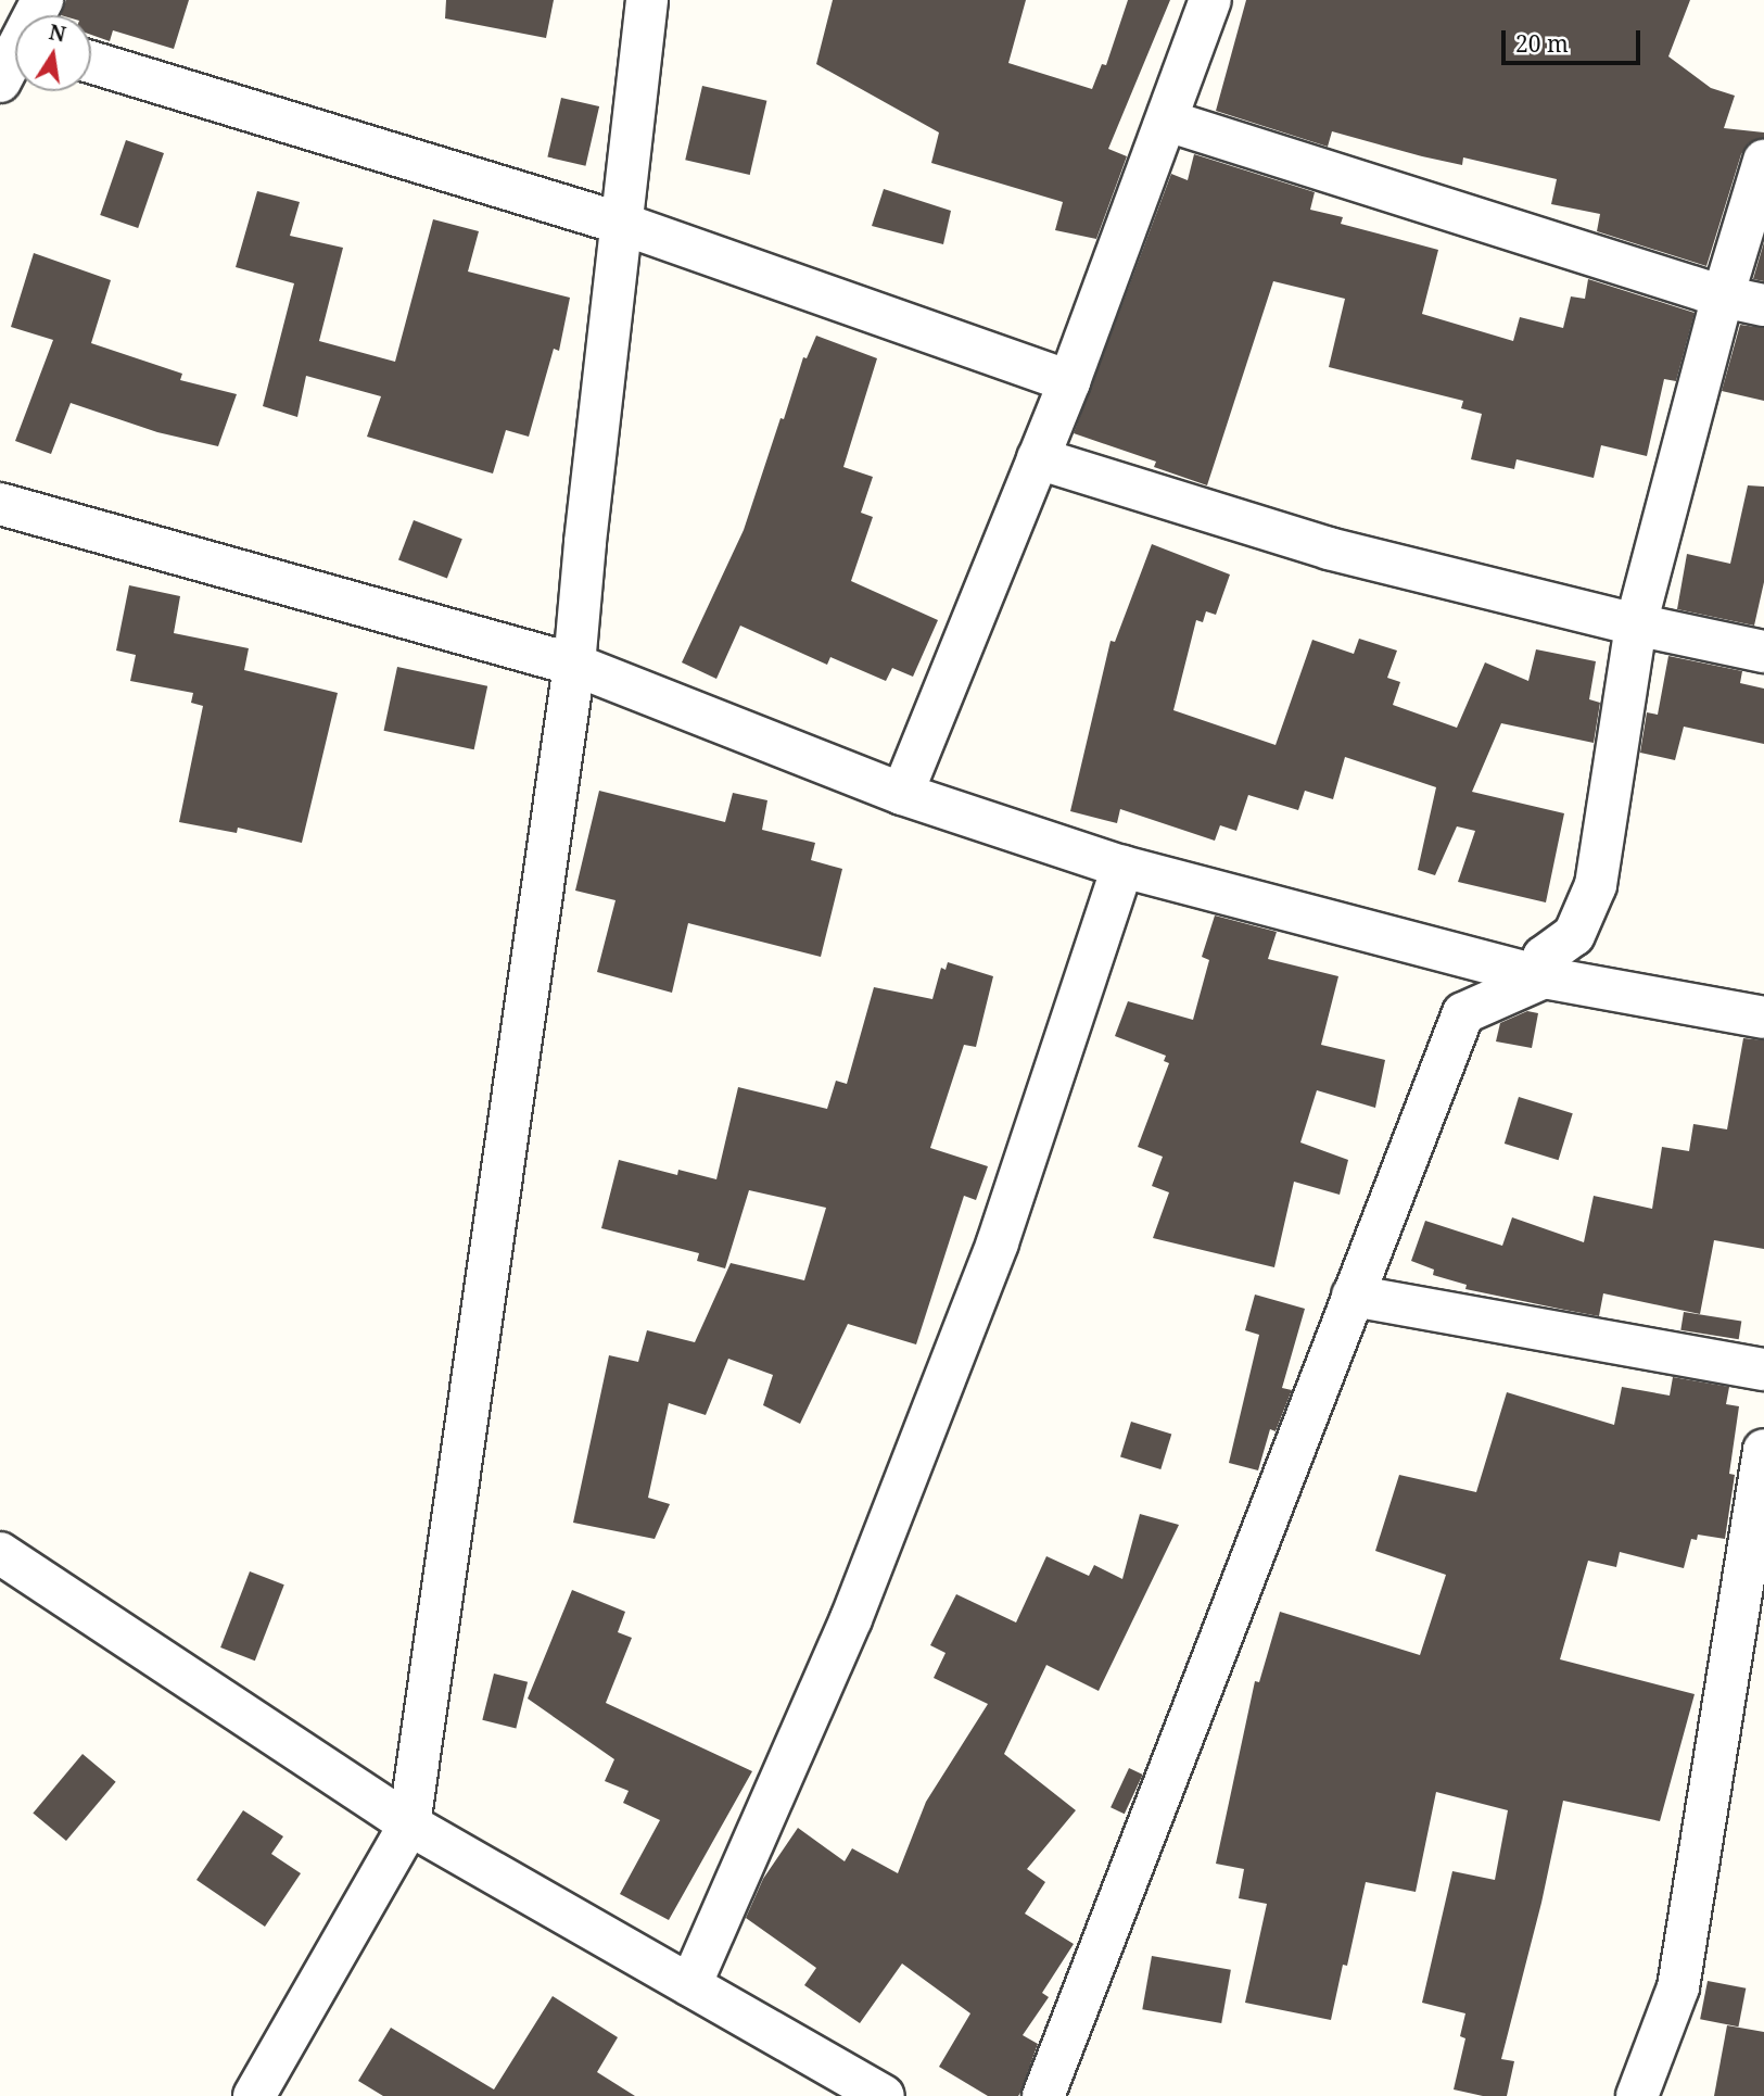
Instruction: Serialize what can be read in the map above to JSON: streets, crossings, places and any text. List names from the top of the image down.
{
  "scale_bar": "20 m",
  "north": "top"
}
